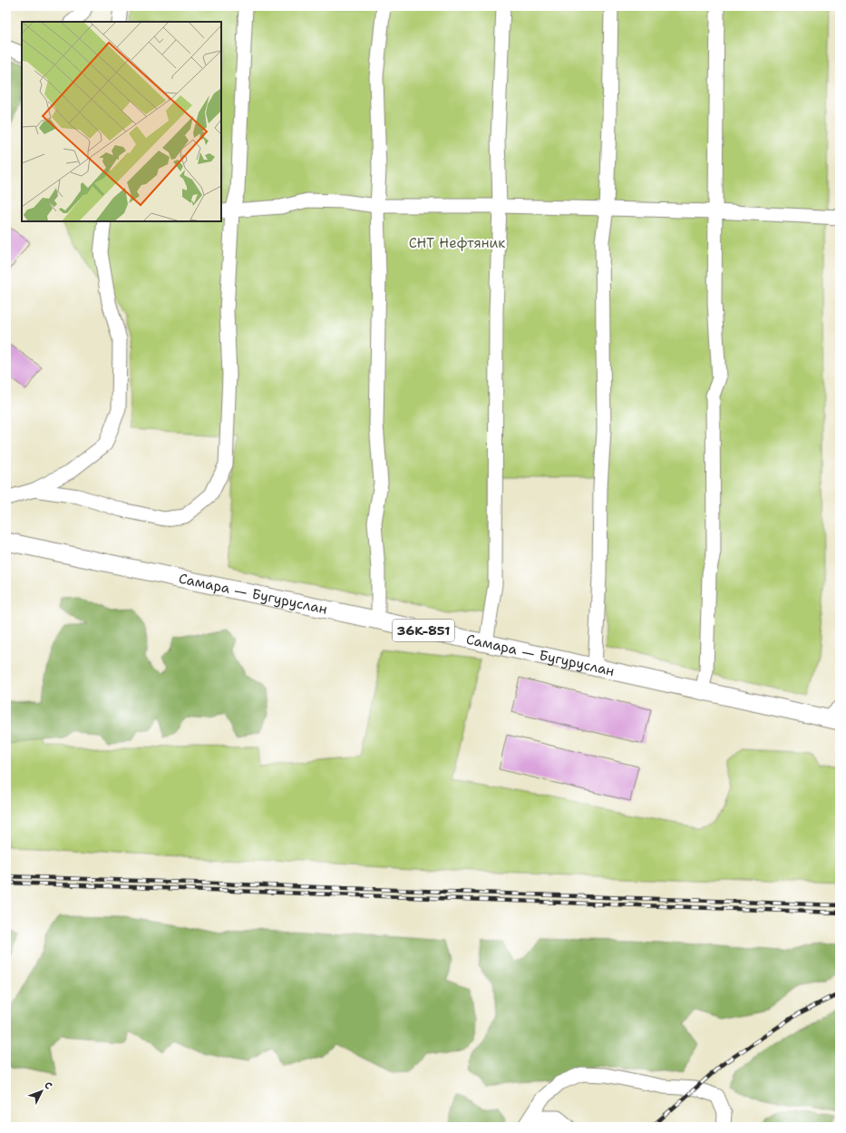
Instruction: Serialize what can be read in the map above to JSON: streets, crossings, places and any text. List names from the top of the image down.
{
  "streets": {
    "main road": ["Самара — Бугуруслан", "36К-851"]
  },
  "parks": ["СНТ Нефтяник"],
  "north": "top right"
}
